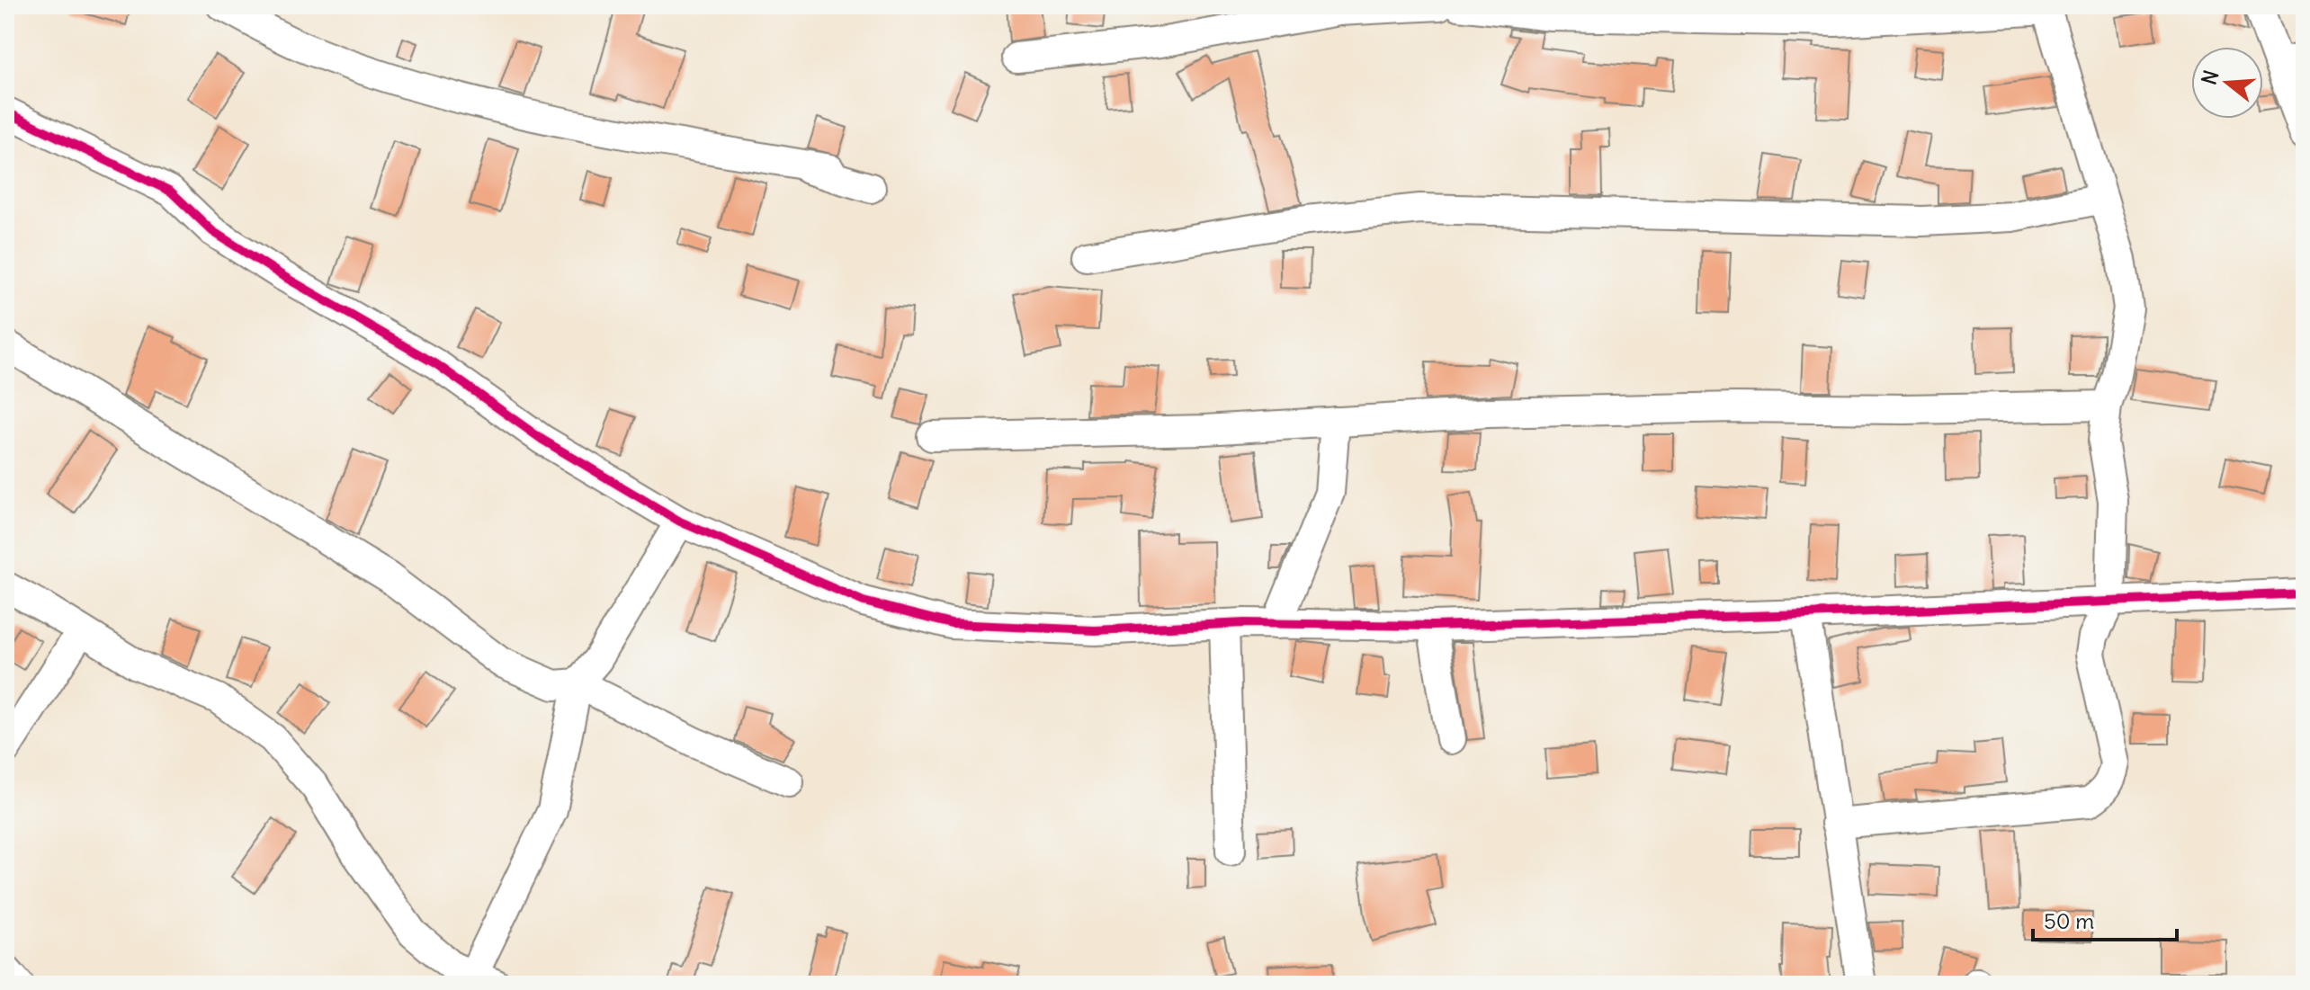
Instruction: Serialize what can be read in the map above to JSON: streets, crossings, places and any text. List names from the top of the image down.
{
  "scale_bar": "50 m",
  "north": "left"
}
